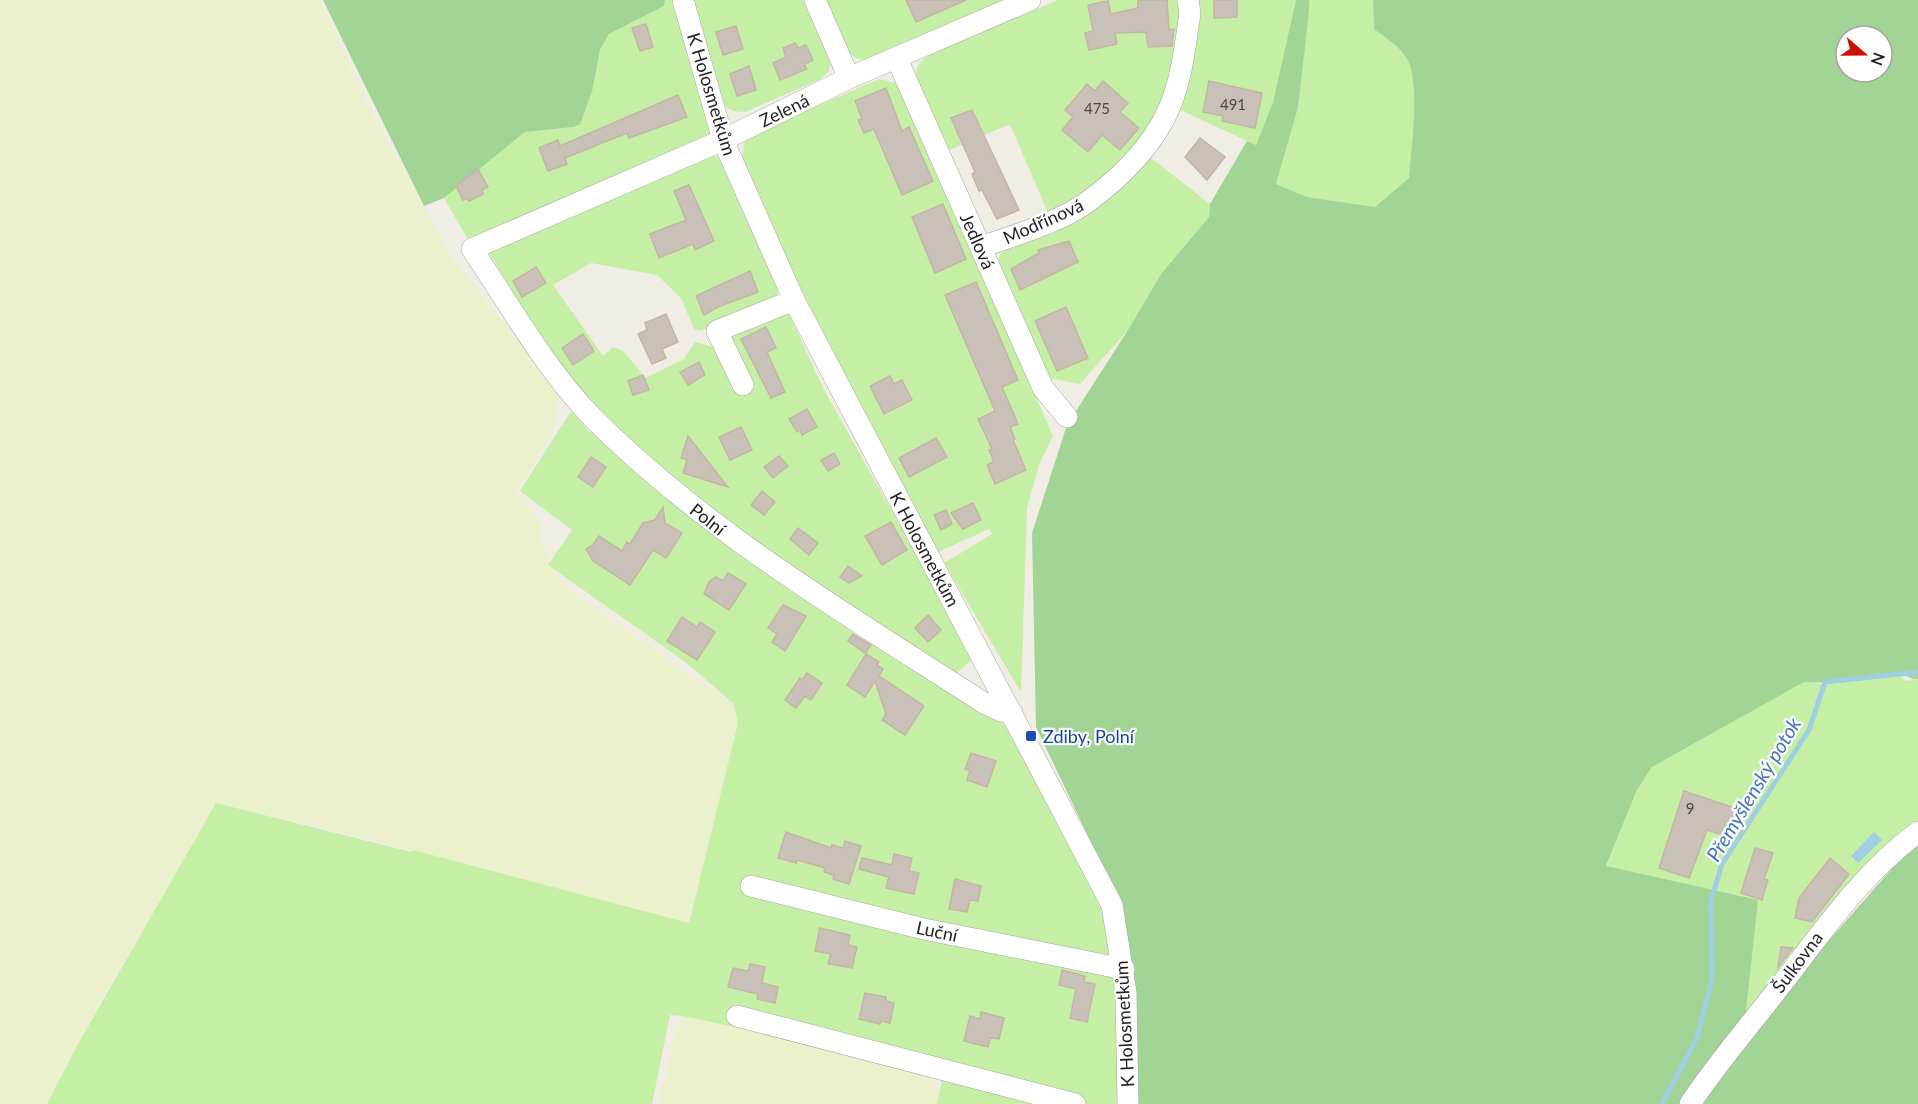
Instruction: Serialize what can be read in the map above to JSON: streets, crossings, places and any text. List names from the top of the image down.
{
  "streets": {
    "street": [
      "K Holosmetkům",
      "Zelená",
      "Modřínová",
      "Jedlová",
      "Polní",
      "Luční",
      "Šulkovna"
    ]
  },
  "crossings": [
    ["K Holosmetkům", "Zelená"],
    ["K Holosmetkům", "Polní"],
    ["K Holosmetkům", "Luční"],
    ["Zelená", "Jedlová"],
    ["Zelená", "Polní"],
    ["Modřínová", "Jedlová"]
  ],
  "water": ["Přemyšlenský potok"],
  "places": {
    "transit": ["Zdiby, Polní"]
  },
  "house_numbers": ["491", "475", "9"],
  "north": "right"
}
